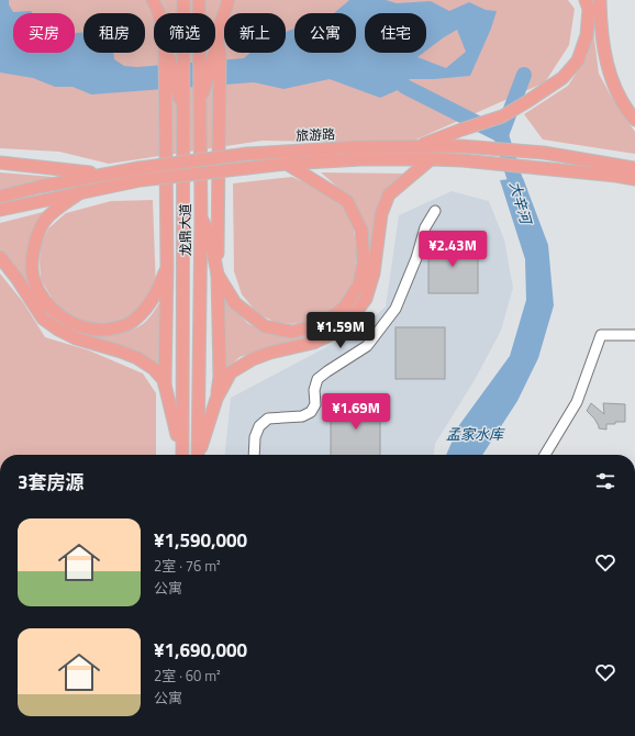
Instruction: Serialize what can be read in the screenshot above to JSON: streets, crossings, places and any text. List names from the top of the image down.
{
  "streets": {
    "main road": ["旅游路", "龙鼎大道"]
  },
  "water": ["大辛河", "孟家水库"],
  "page": {
    "chip": [
      "买房",
      "租房",
      "筛选",
      "新上",
      "公寓",
      "住宅"
    ],
    "price": ["¥2.43M", "¥1.59M", "¥1.69M"],
    "heading": "3套房源",
    "list": [
      {
        "name": "¥1,590,000",
        "note": "2室 · 76 m² · 公寓"
      },
      {
        "name": "¥1,690,000",
        "note": "2室 · 60 m² · 公寓"
      }
    ]
  }
}
